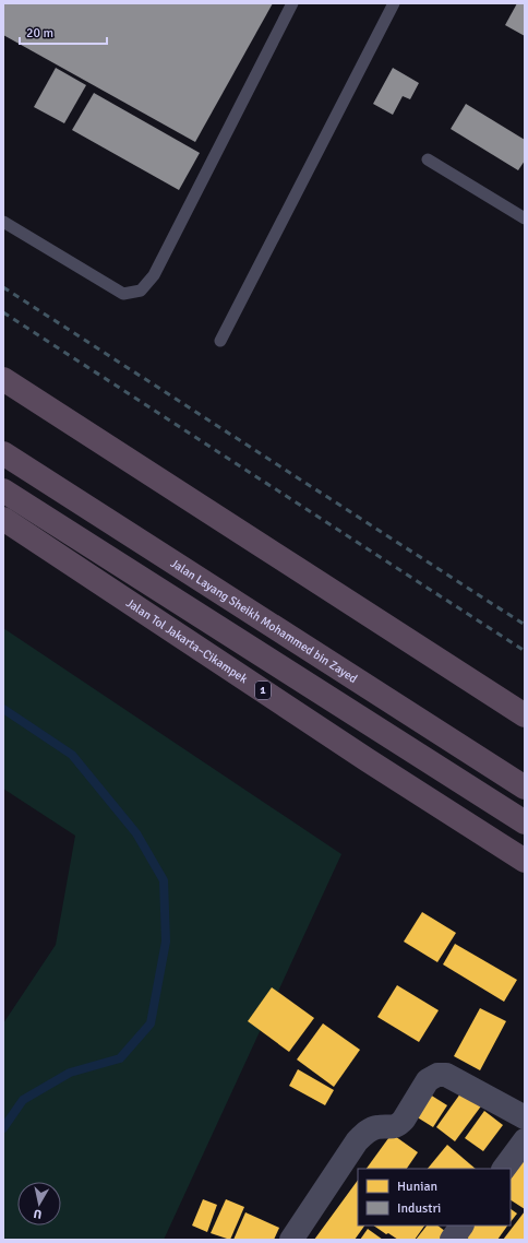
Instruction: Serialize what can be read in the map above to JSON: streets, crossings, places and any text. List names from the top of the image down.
{
  "streets": {
    "highway": ["Jalan Layang Sheikh Mohammed bin Zayed", "Jalan Tol Jakarta–Cikampek", "1"]
  },
  "legend": ["Hunian", "Industri"],
  "scale_bar": "20 m",
  "north": "bottom"
}
